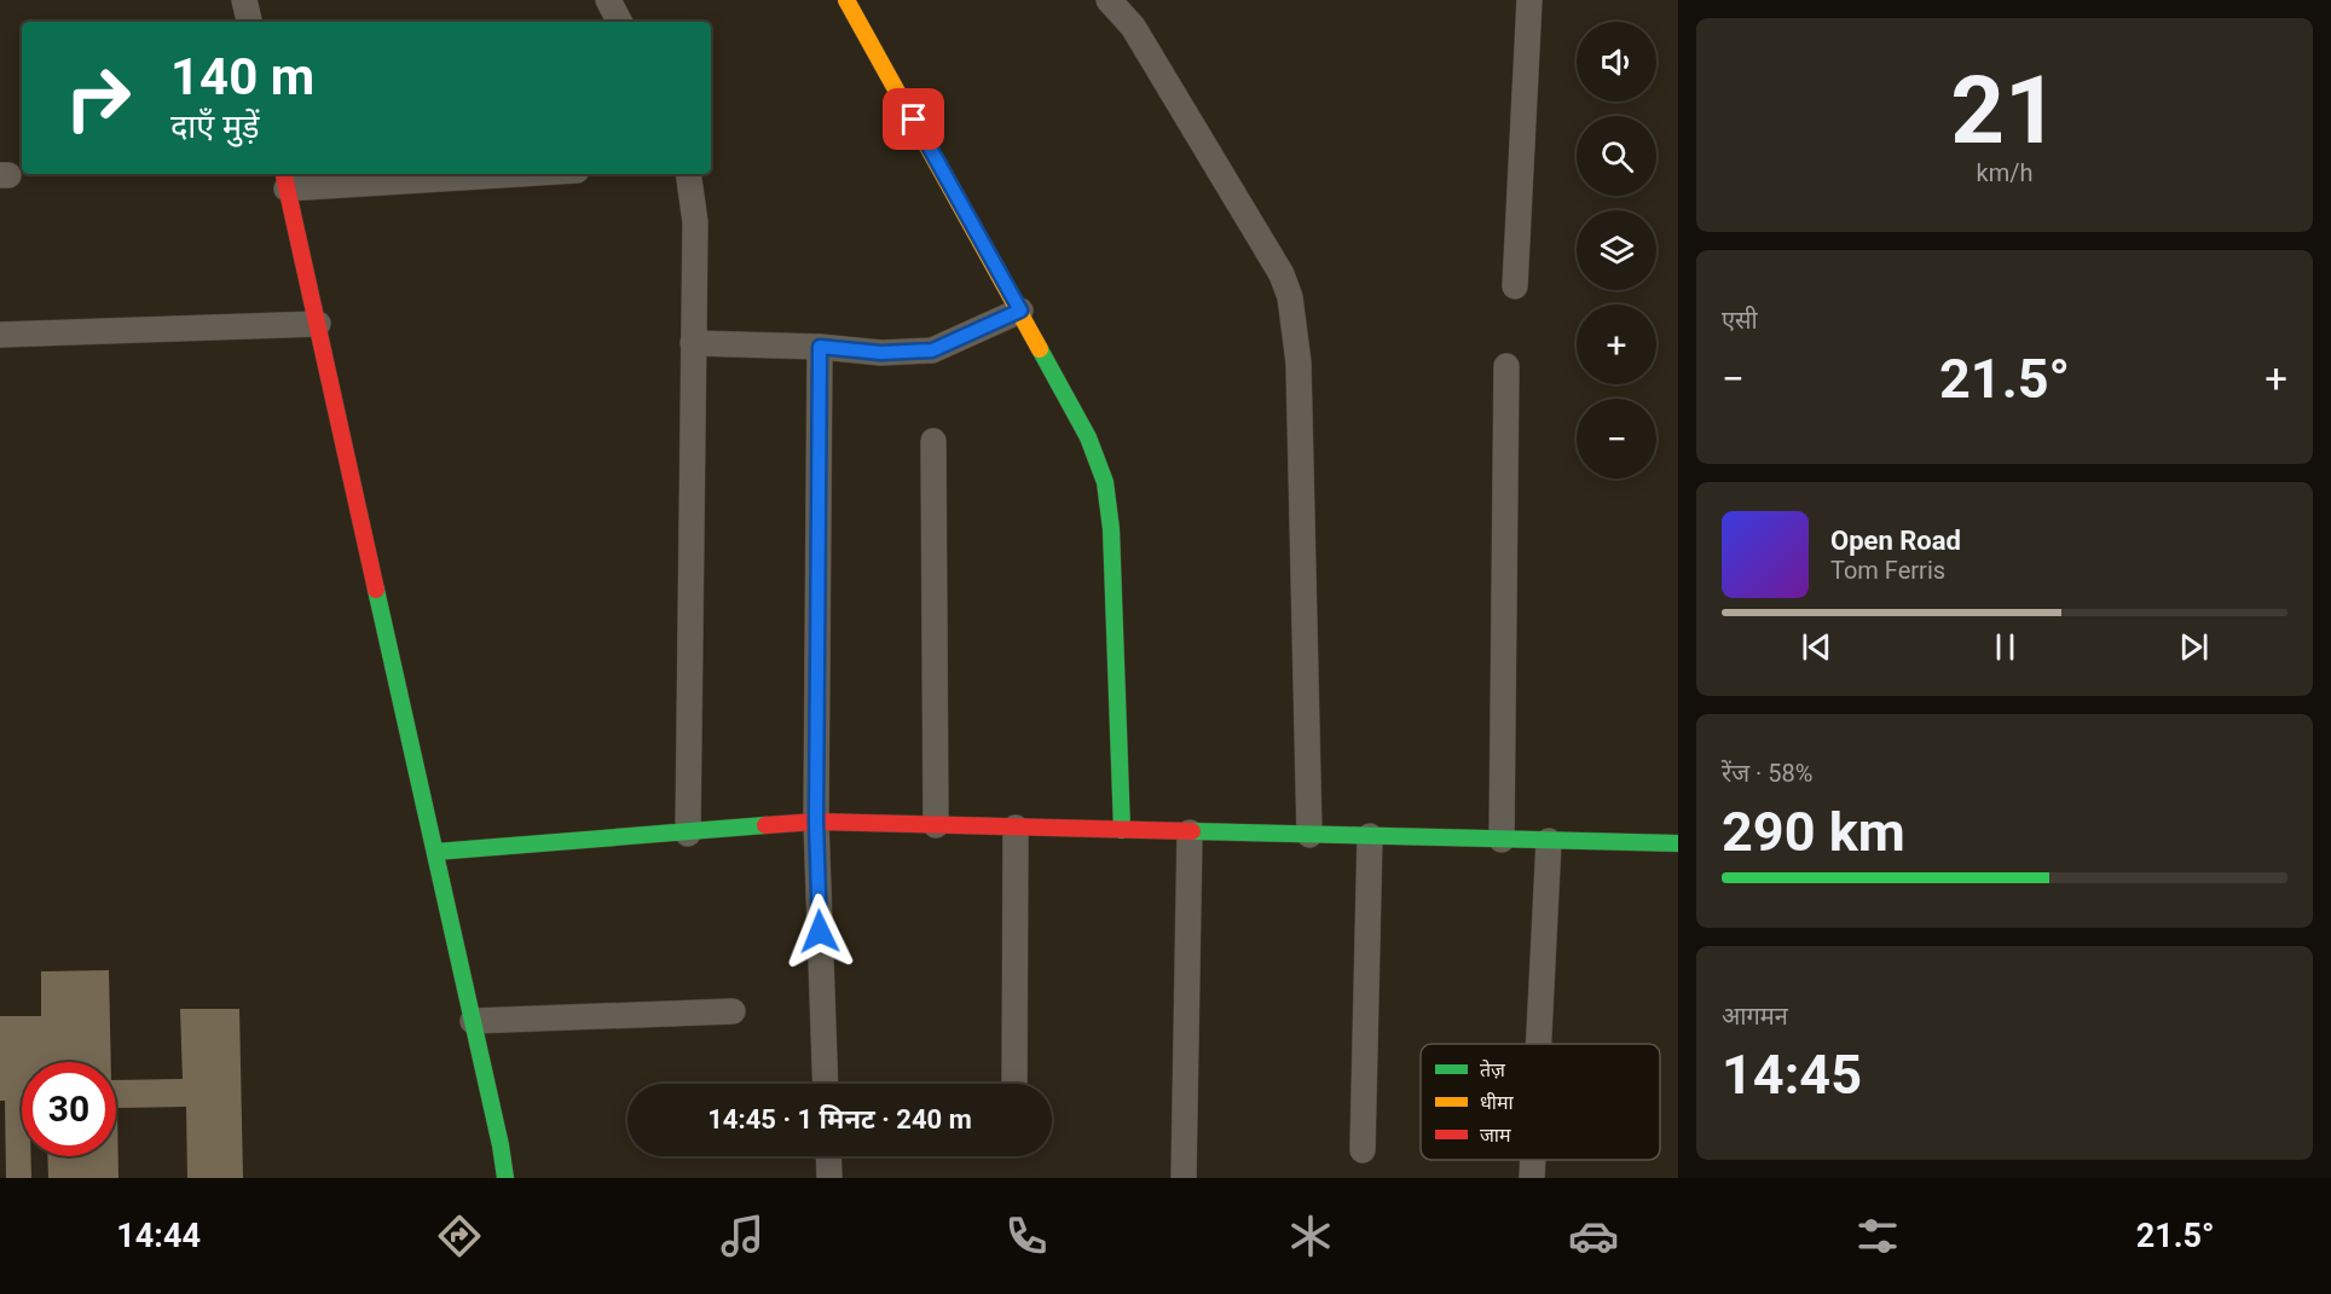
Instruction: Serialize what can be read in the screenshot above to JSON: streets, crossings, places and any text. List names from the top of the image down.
{
  "legend": ["तेज़", "धीमा", "जाम"],
  "page": {
    "tile": [
      ["21", "km/h"],
      "एसी",
      ["रेंज · 58%", "290 km"],
      ["आगमन", "14:45"]
    ],
    "map_buttons": ["+", "−"],
    "turn": ["140 m", "दाएँ मुड़ें"],
    "heat": ["−", "21.5°", "+"],
    "song": ["Open Road", "Tom Ferris"],
    "limit": "30",
    "trip": "14:45 · 1 मिनट · 240 m",
    "tabs": ["14:44", "21.5°"]
  }
}
